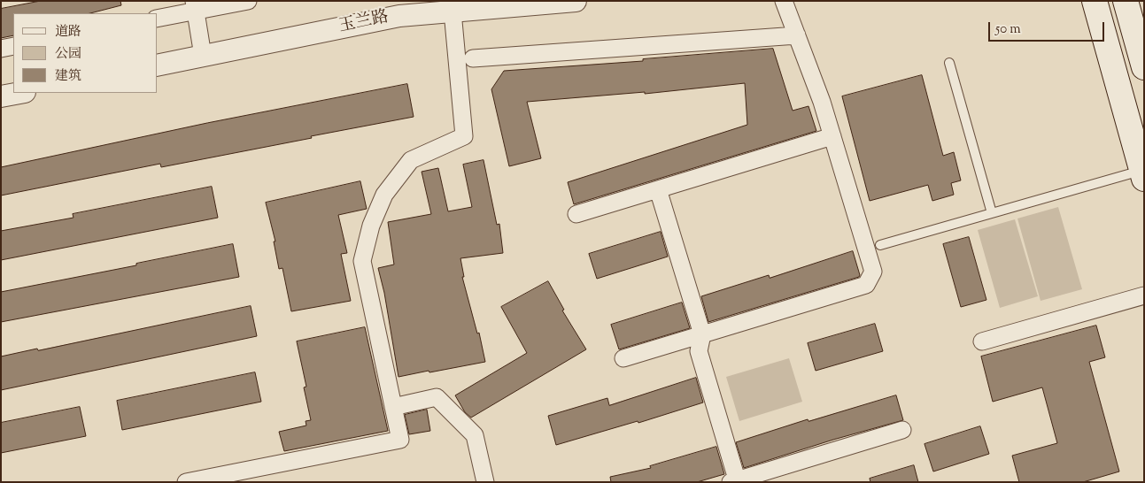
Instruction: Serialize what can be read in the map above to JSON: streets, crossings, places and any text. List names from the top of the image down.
{
  "streets": {
    "street": ["玉兰路"]
  },
  "legend": ["道路", "公园", "建筑"],
  "scale_bar": "50 m"
}
